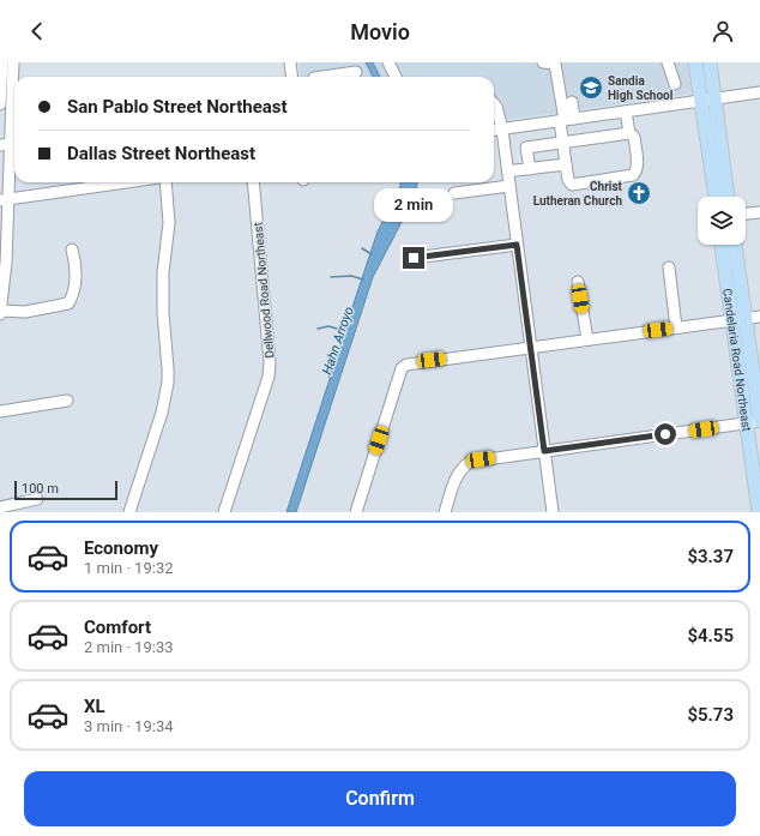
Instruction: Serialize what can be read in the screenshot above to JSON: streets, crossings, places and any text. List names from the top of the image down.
{
  "streets": {
    "main road": ["Candelaria Road Northeast"],
    "street": ["Dellwood Road Northeast"]
  },
  "water": ["Hahn Arroyo"],
  "places": {
    "school or university": ["Sandia High School"],
    "church": ["Christ Lutheran Church"]
  },
  "scale_bar": "100 m",
  "page": {
    "header": "Movio",
    "banner": ["San Pablo Street Northeast", "Dallas Street Northeast"],
    "bubble": "2 min",
    "scale": "100 m",
    "list": [
      {
        "name": "Economy",
        "note": "1 min · 19:32",
        "value": "$3.37"
      },
      {
        "name": "Comfort",
        "note": "2 min · 19:33",
        "value": "$4.55"
      },
      {
        "name": "XL",
        "note": "3 min · 19:34",
        "value": "$5.73"
      }
    ],
    "buttons": "Confirm"
  }
}
